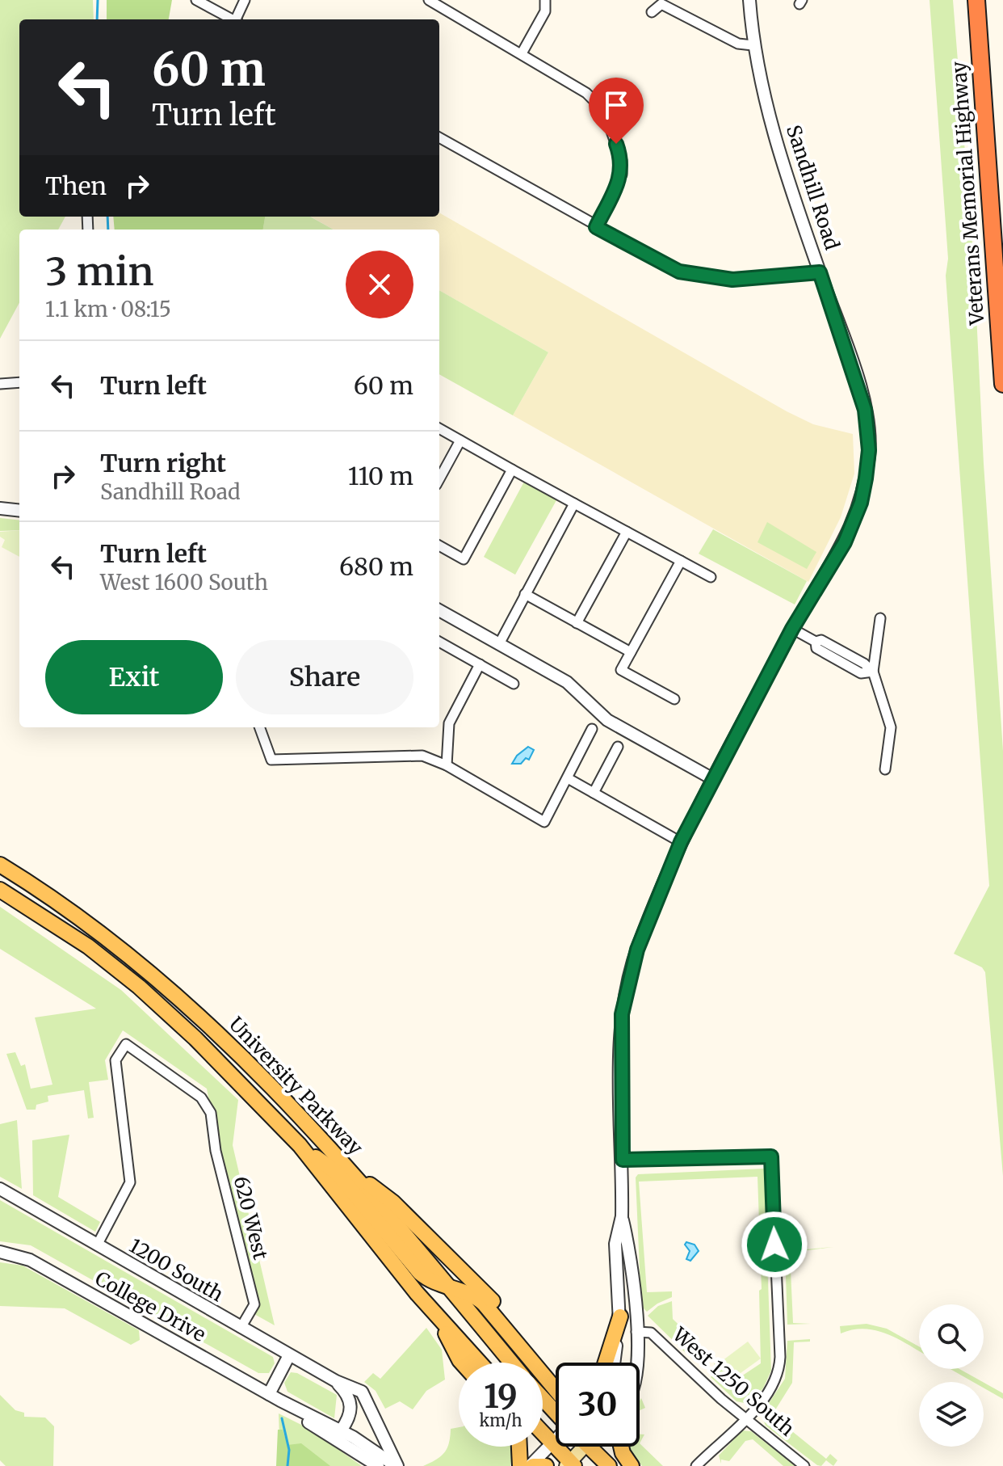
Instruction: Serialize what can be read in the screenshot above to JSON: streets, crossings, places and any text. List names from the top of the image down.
{
  "streets": {
    "highway": ["Veterans Memorial Highway"],
    "main road": ["University Parkway"],
    "street": [
      "Sandhill Road",
      "620 West",
      "1200 South",
      "College Drive",
      "West 1250 South"
    ]
  },
  "crossings": [
    ["Sandhill Road", "West 1250 South"],
    ["620 West", "1200 South"],
    ["1200 South", "College Drive"]
  ],
  "page": {
    "turn": ["60 m", "Turn left"],
    "then": "Then",
    "heading": ["3 min", "1.1 km · 08:15"],
    "list": [
      {
        "name": "Turn left",
        "value": "60 m"
      },
      {
        "name": "Turn right",
        "note": "Sandhill Road",
        "value": "110 m"
      },
      {
        "name": "Turn left",
        "note": "West 1600 South",
        "value": "680 m"
      }
    ],
    "buttons": ["Exit", "Share"],
    "speed": "19 km/h",
    "limit": "30"
  }
}
